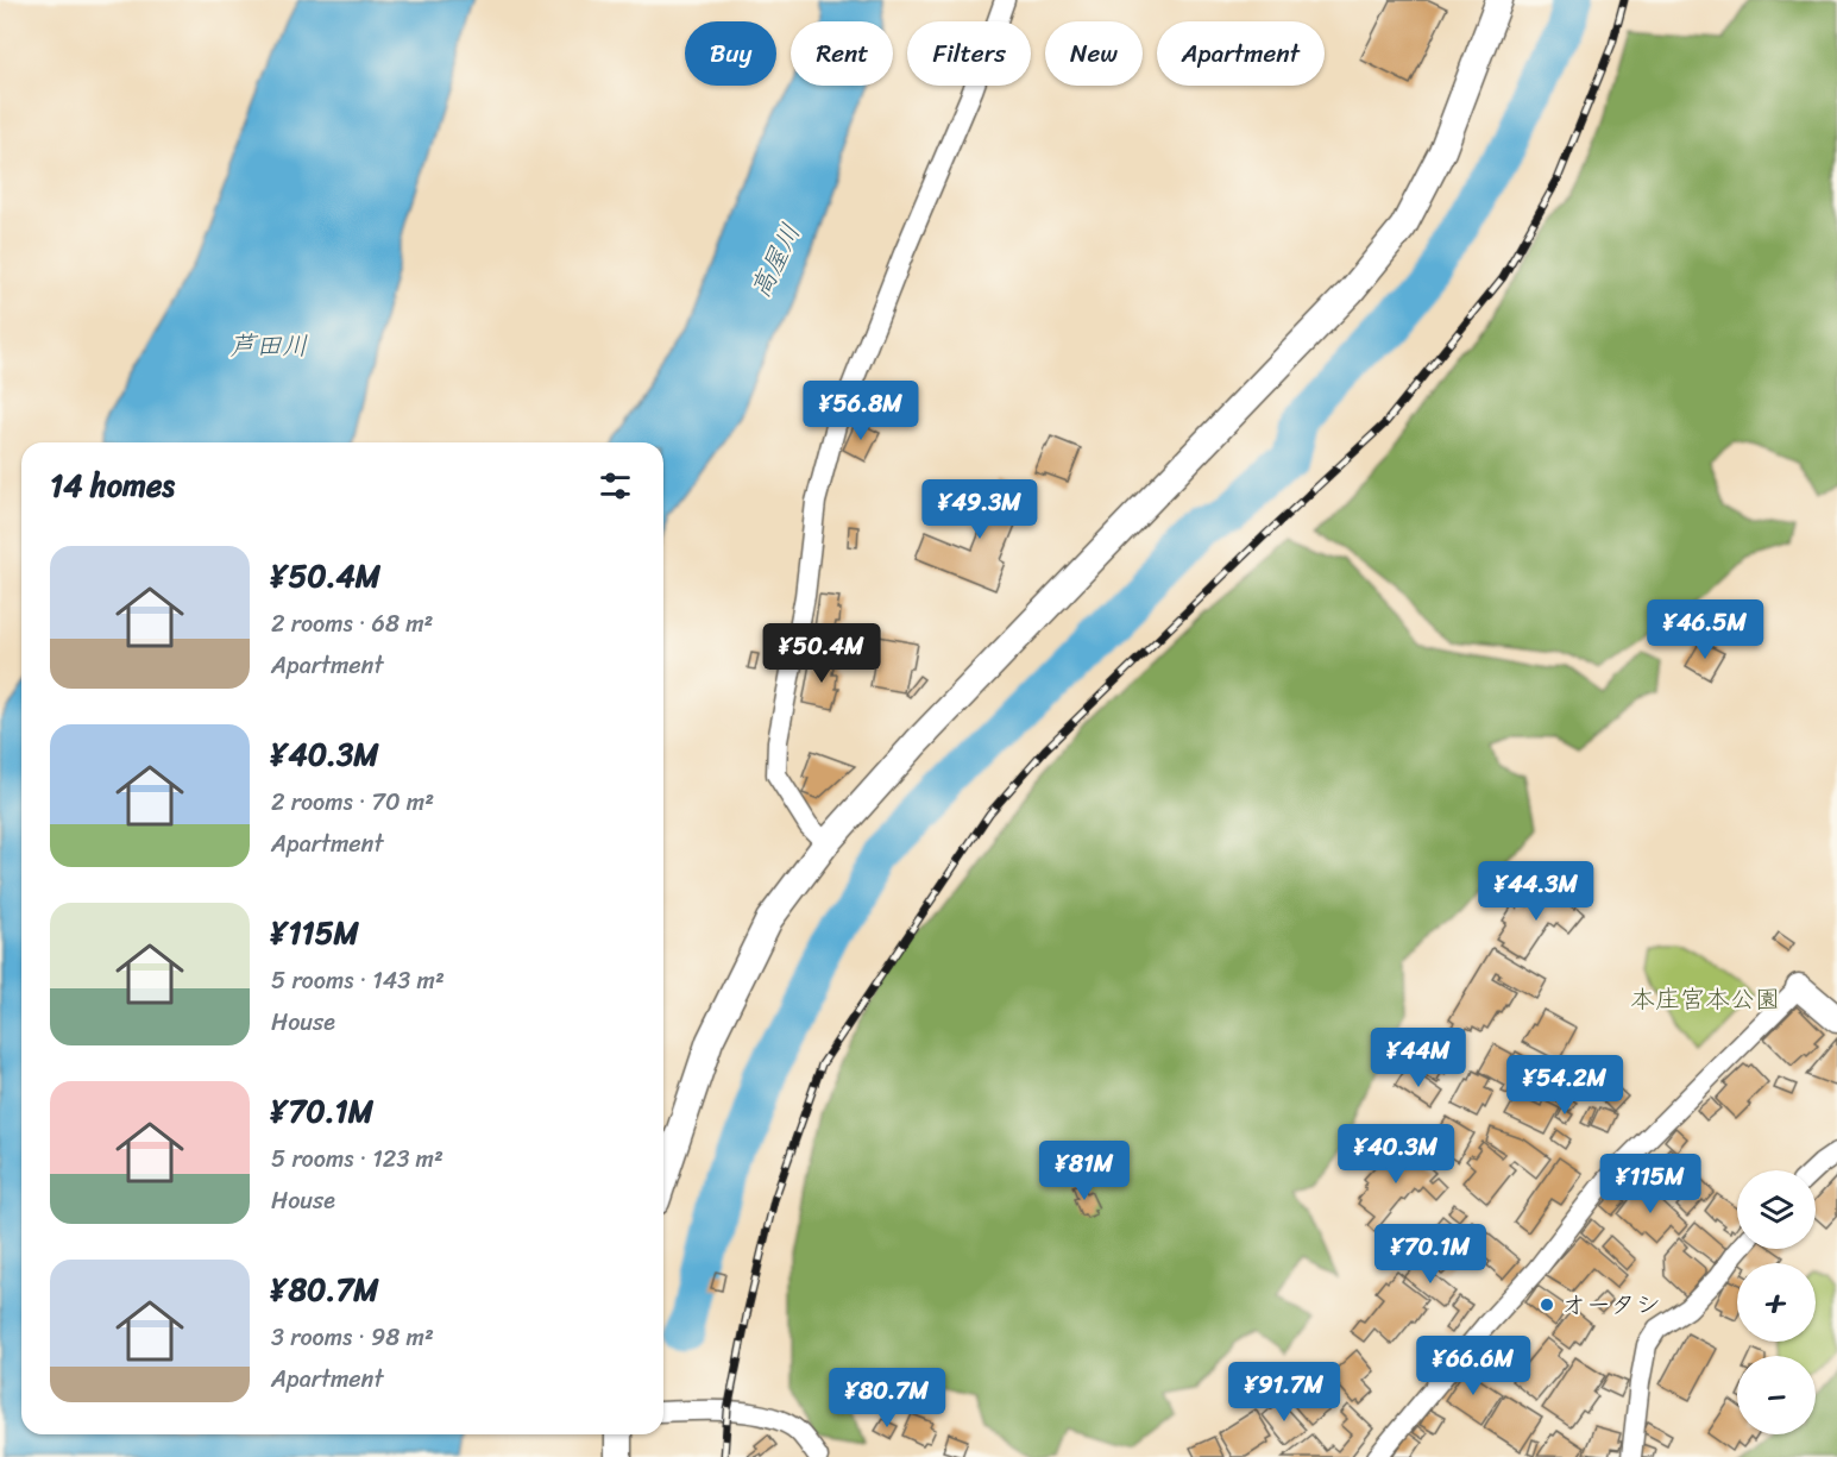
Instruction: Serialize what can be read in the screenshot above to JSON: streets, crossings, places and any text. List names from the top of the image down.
{
  "water": ["高屋川", "芦田川"],
  "parks": ["本庄宮本公園"],
  "places": ["オータシ"],
  "page": {
    "chip": [
      "Buy",
      "Rent",
      "Filters",
      "New",
      "Apartment"
    ],
    "price": [
      "¥56.8M",
      "¥49.3M",
      "¥46.5M",
      "¥50.4M",
      "¥44.3M",
      "¥44M",
      "¥54.2M",
      "¥40.3M",
      "¥81M",
      "¥115M",
      "¥70.1M",
      "¥66.6M",
      "¥91.7M",
      "¥80.7M"
    ],
    "heading": "14 homes",
    "list": [
      {
        "name": "¥50.4M",
        "note": "2 rooms · 68 m² · Apartment"
      },
      {
        "name": "¥40.3M",
        "note": "2 rooms · 70 m² · Apartment"
      },
      {
        "name": "¥115M",
        "note": "5 rooms · 143 m² · House"
      },
      {
        "name": "¥70.1M",
        "note": "5 rooms · 123 m² · House"
      },
      {
        "name": "¥80.7M",
        "note": "3 rooms · 98 m² · Apartment"
      }
    ],
    "map_buttons": ["+", "−"]
  }
}
